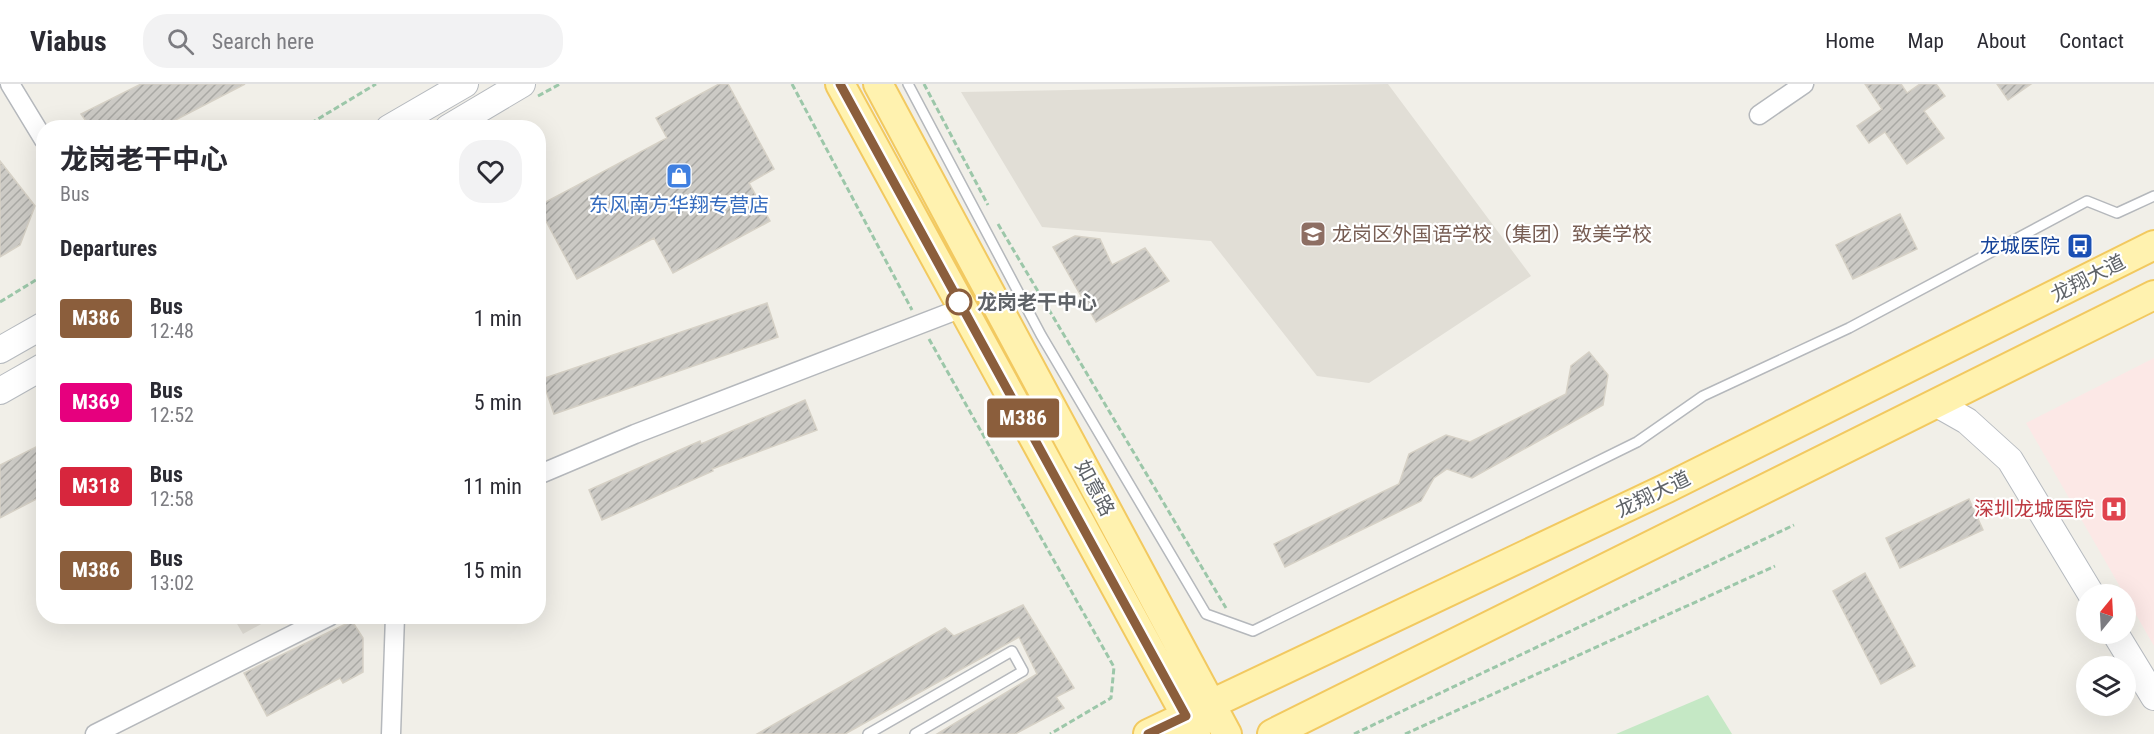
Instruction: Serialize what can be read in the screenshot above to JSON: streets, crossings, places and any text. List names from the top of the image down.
{
  "streets": {
    "main road": ["龙翔大道", "如意路"]
  },
  "crossings": [
    ["龙翔大道", "如意路"]
  ],
  "places": {
    "shop": ["东风南方华翔专营店"],
    "school or university": ["龙岗区外国语学校（集团）致美学校"],
    "bus stop": ["龙城医院"],
    "other": ["龙岗老干中心"],
    "hospital": ["深圳龙城医院"]
  },
  "lines": ["bus line M386"],
  "north": "top",
  "page": {
    "header": "Viabus",
    "search": "Search here",
    "nav": [
      "Home",
      "Map",
      "About",
      "Contact"
    ],
    "on_map": "M386",
    "heading": [
      ["龙岗老干中心", "Bus"],
      "Departures"
    ],
    "list": [
      {
        "mark": "M386",
        "name": "Bus",
        "note": "12:48",
        "value": "1 min"
      },
      {
        "mark": "M369",
        "name": "Bus",
        "note": "12:52",
        "value": "5 min"
      },
      {
        "mark": "M318",
        "name": "Bus",
        "note": "12:58",
        "value": "11 min"
      },
      {
        "mark": "M386",
        "name": "Bus",
        "note": "13:02",
        "value": "15 min"
      }
    ]
  }
}
